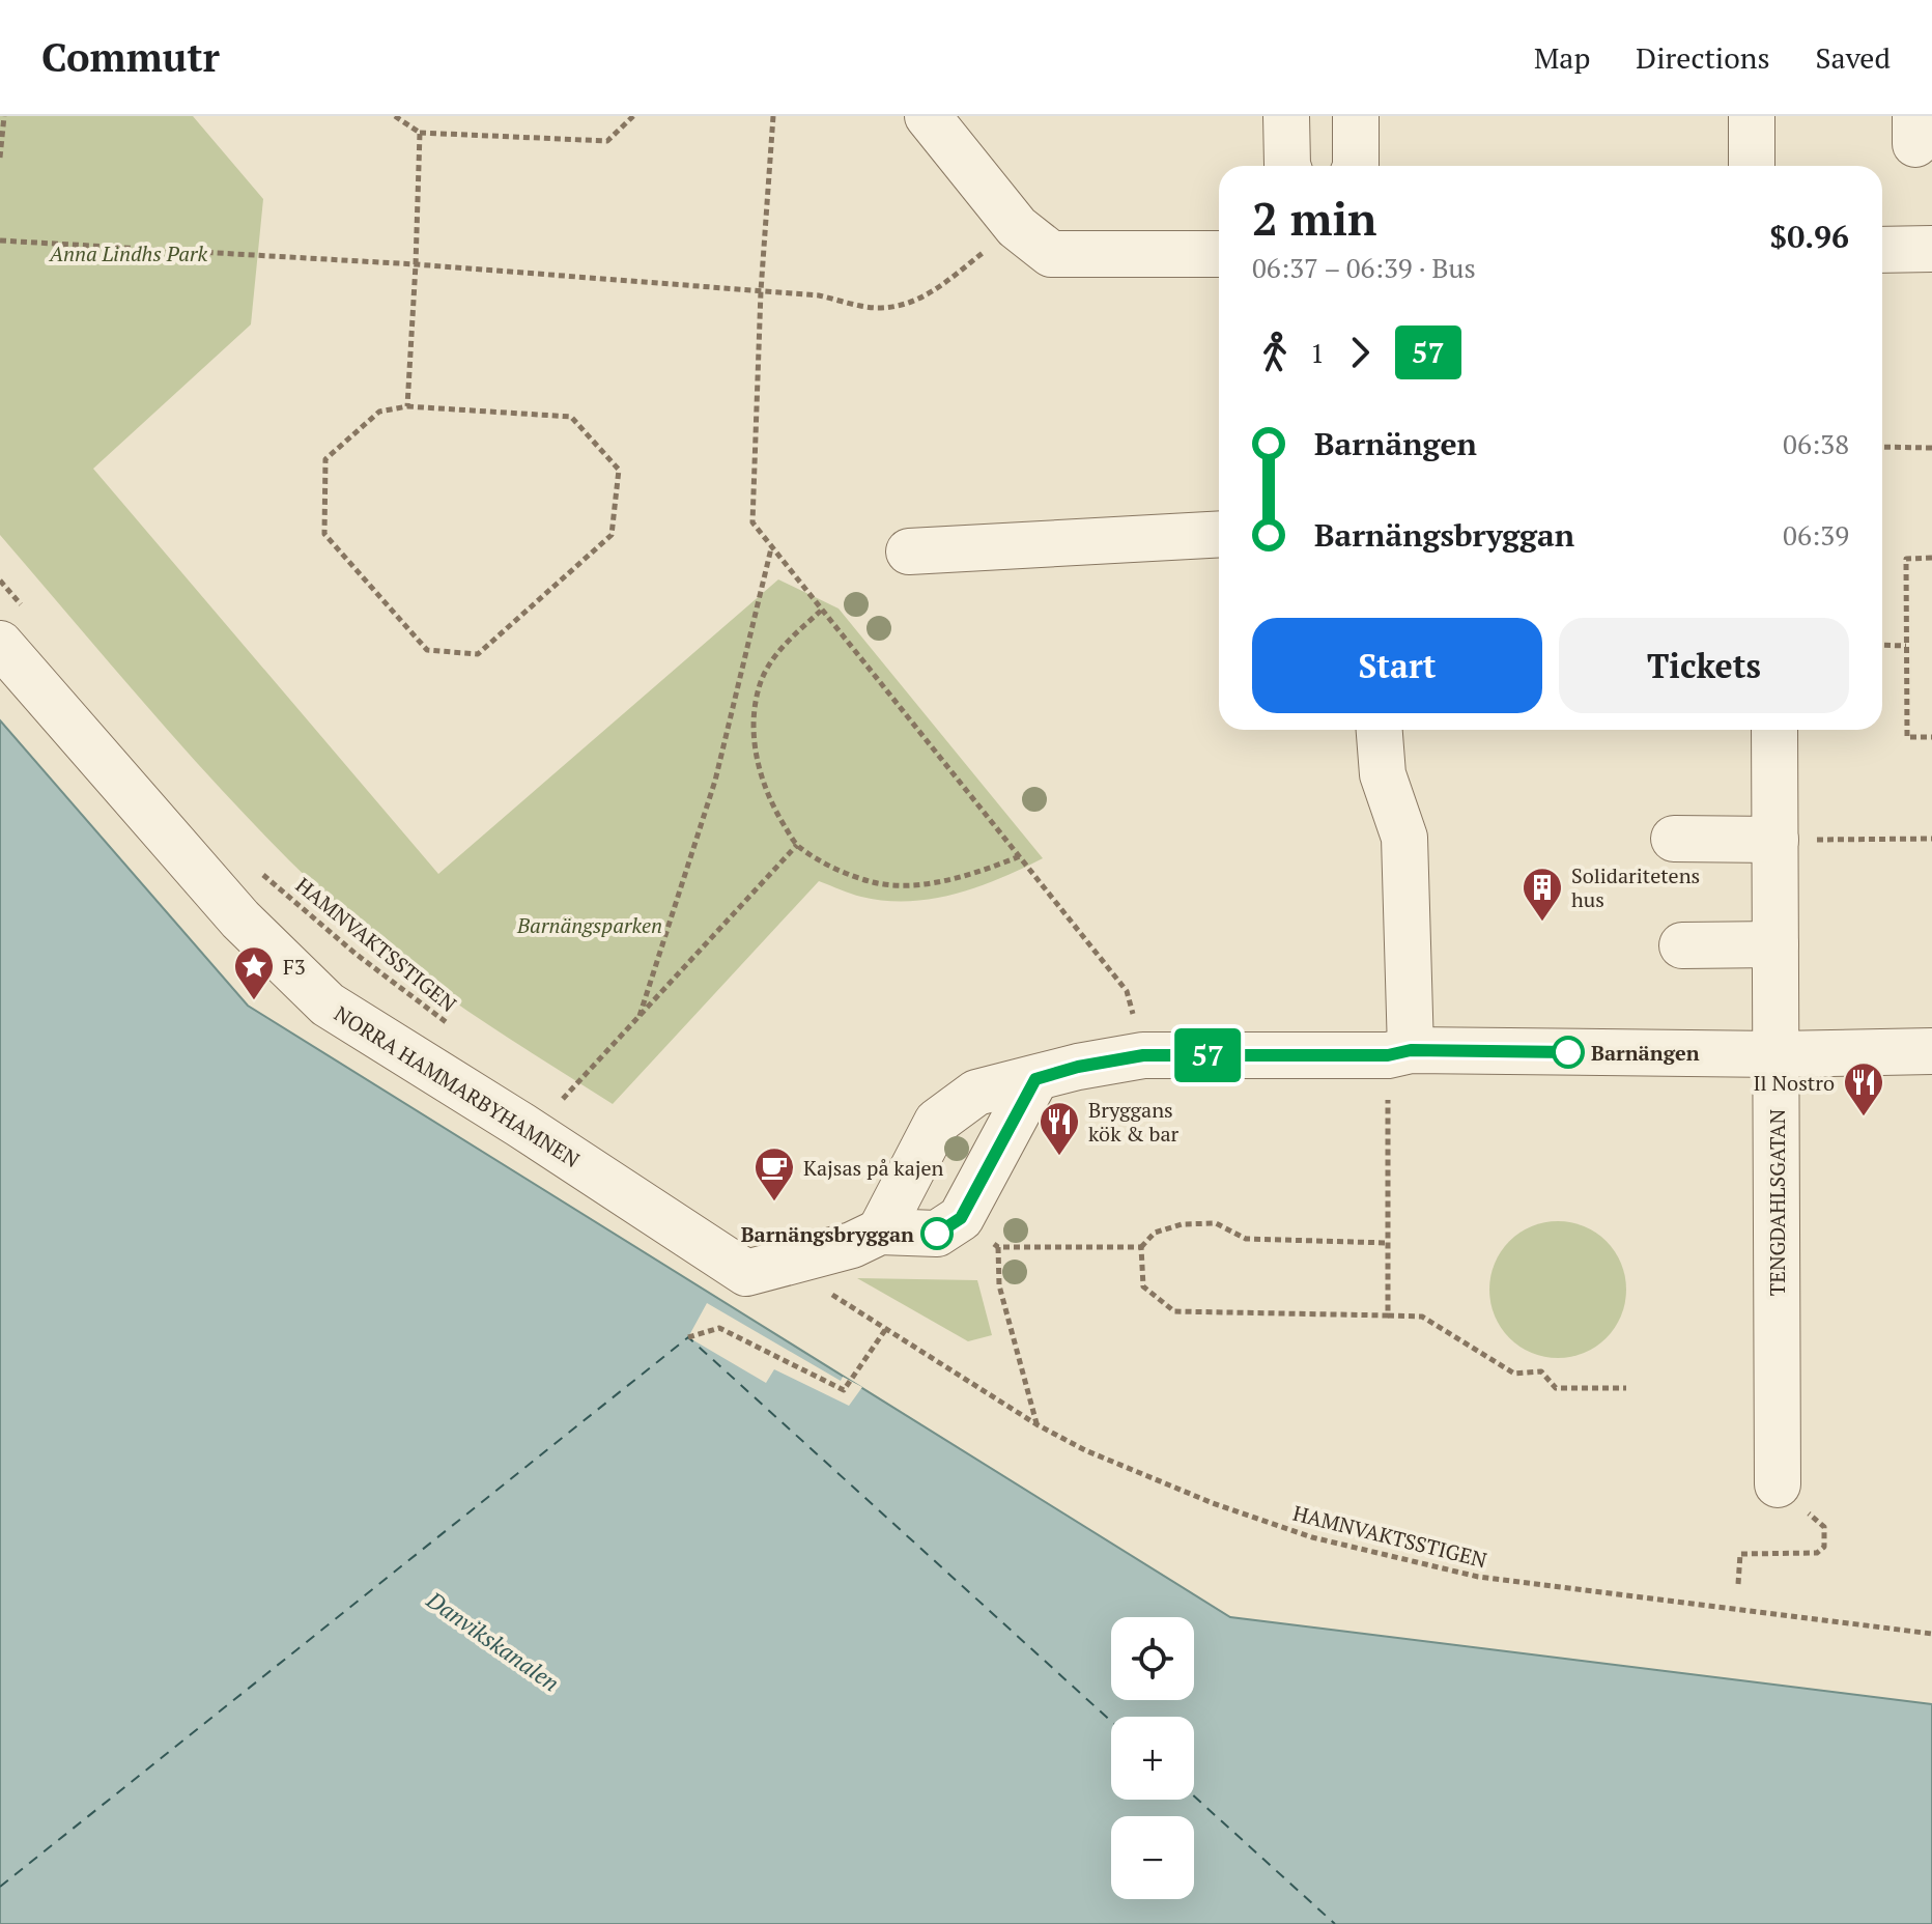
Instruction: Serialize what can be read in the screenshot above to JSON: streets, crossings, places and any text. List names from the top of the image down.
{
  "streets": {
    "street": ["NORRA HAMMARBYHAMNEN", "TENGDAHLSGATAN"],
    "path": ["HAMNVAKTSSTIGEN"]
  },
  "water": ["Danvikskanalen"],
  "parks": ["Anna Lindhs Park", "Barnängsparken"],
  "places": {
    "building": ["Solidaritetens hus"],
    "place": ["F3"],
    "other": ["Barnängen", "Barnängsbryggan"],
    "restaurant": ["Il Nostro", "Bryggans kök & bar"],
    "cafe": ["Kajsas på kajen"]
  },
  "lines": ["bus line 57"],
  "page": {
    "header": "Commutr",
    "nav": ["Map", "Directions", "Saved"],
    "on_map": "57",
    "heading": ["2 min", "06:37 – 06:39 · Bus", "$0.96"],
    "legs": ["1", "57"],
    "list": [
      {
        "name": "Barnängen",
        "value": "06:38"
      },
      {
        "name": "Barnängsbryggan",
        "value": "06:39"
      }
    ],
    "buttons": ["Start", "Tickets"],
    "map_buttons": ["+", "−"]
  }
}
